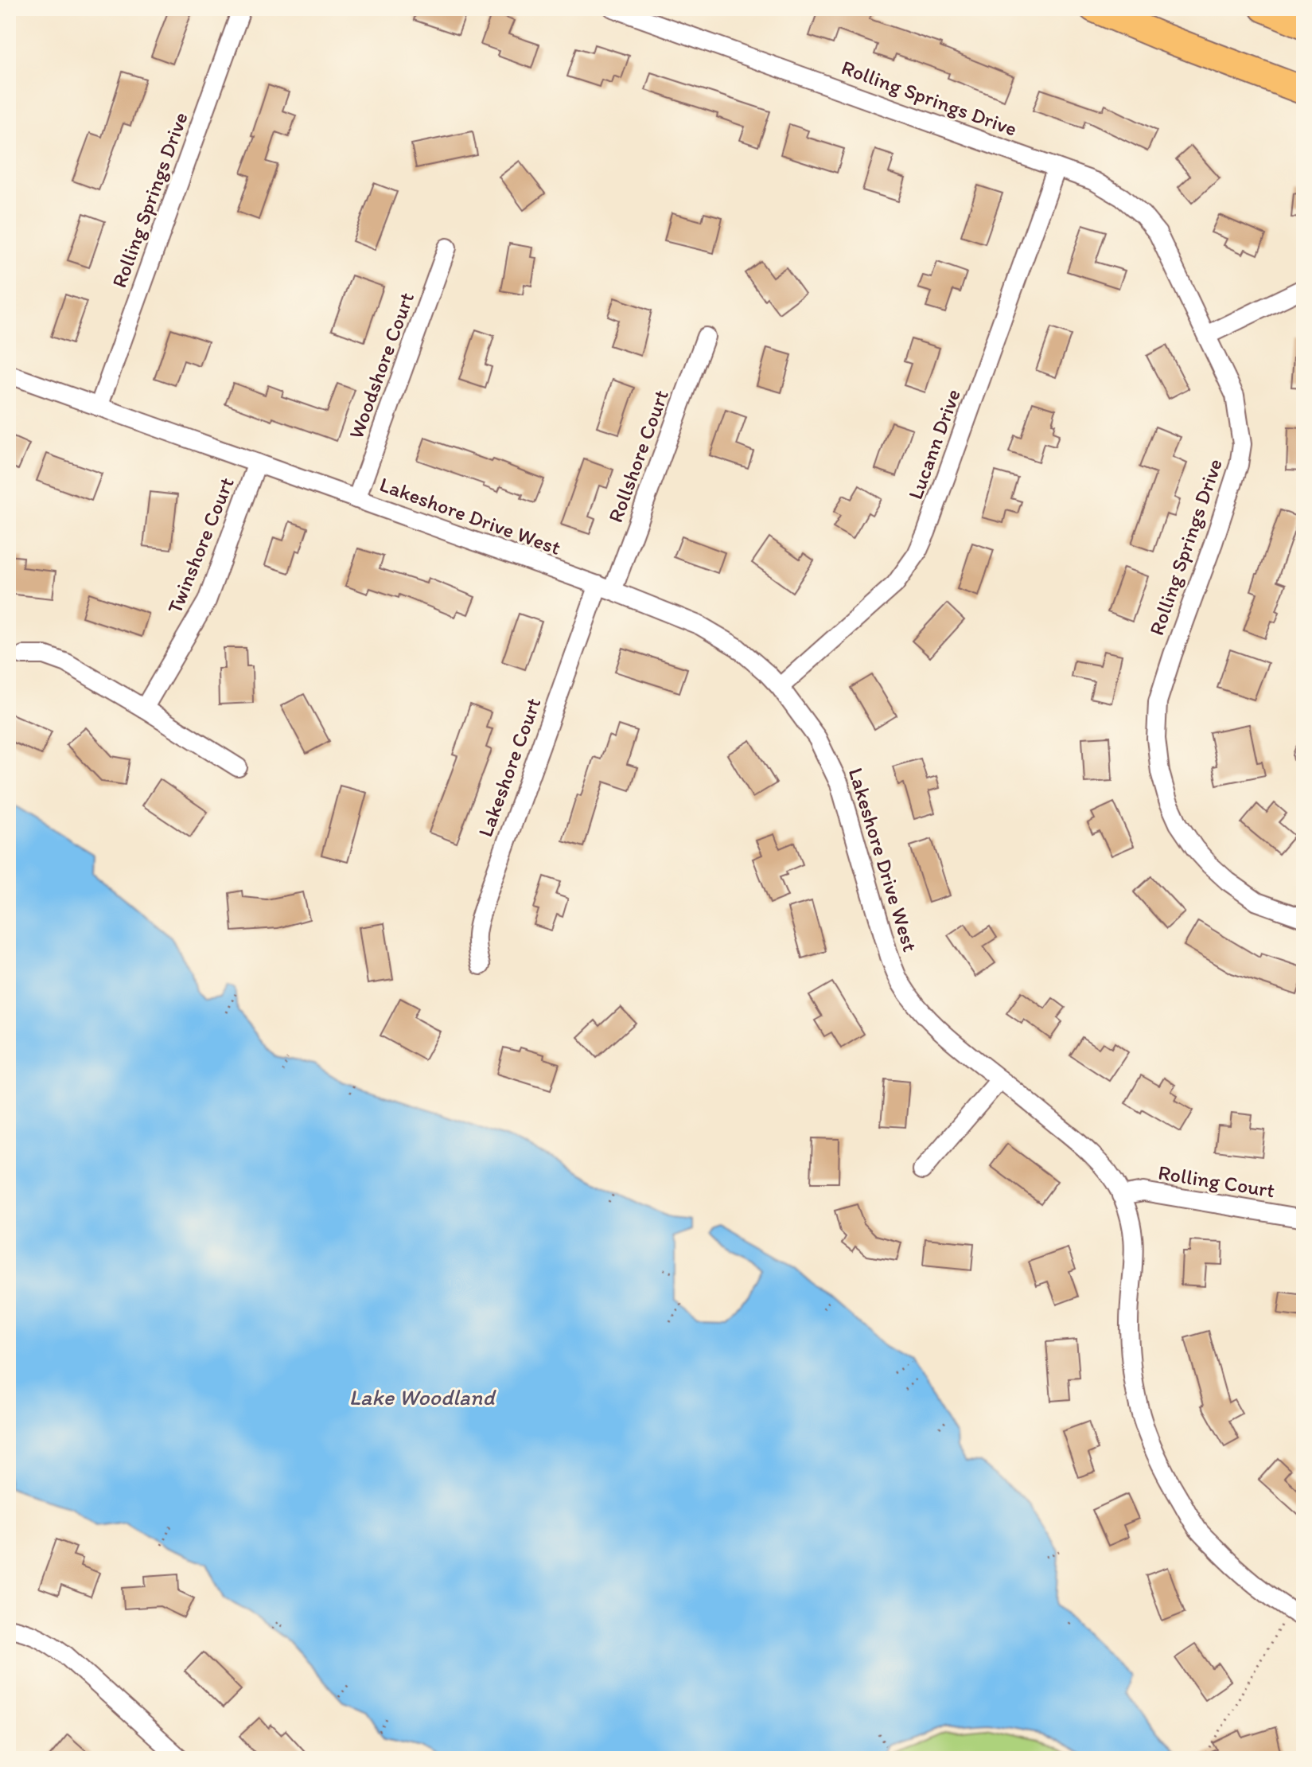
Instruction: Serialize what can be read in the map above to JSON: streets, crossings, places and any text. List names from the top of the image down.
{
  "streets": {
    "street": [
      "Rolling Springs Drive",
      "Woodshore Court",
      "Lucann Drive",
      "Rollshore Court",
      "Lakeshore Drive West",
      "Twinshore Court",
      "Lakeshore Court",
      "Rolling Court"
    ]
  },
  "crossings": [
    ["Rolling Springs Drive", "Lucann Drive"],
    ["Rolling Springs Drive", "Lakeshore Drive West"],
    ["Woodshore Court", "Lakeshore Drive West"],
    ["Lucann Drive", "Lakeshore Drive West"],
    ["Rollshore Court", "Lakeshore Drive West"],
    ["Rollshore Court", "Lakeshore Court"],
    ["Lakeshore Drive West", "Twinshore Court"],
    ["Lakeshore Drive West", "Lakeshore Court"],
    ["Lakeshore Drive West", "Rolling Court"]
  ],
  "water": ["Lake Woodland"]
}
